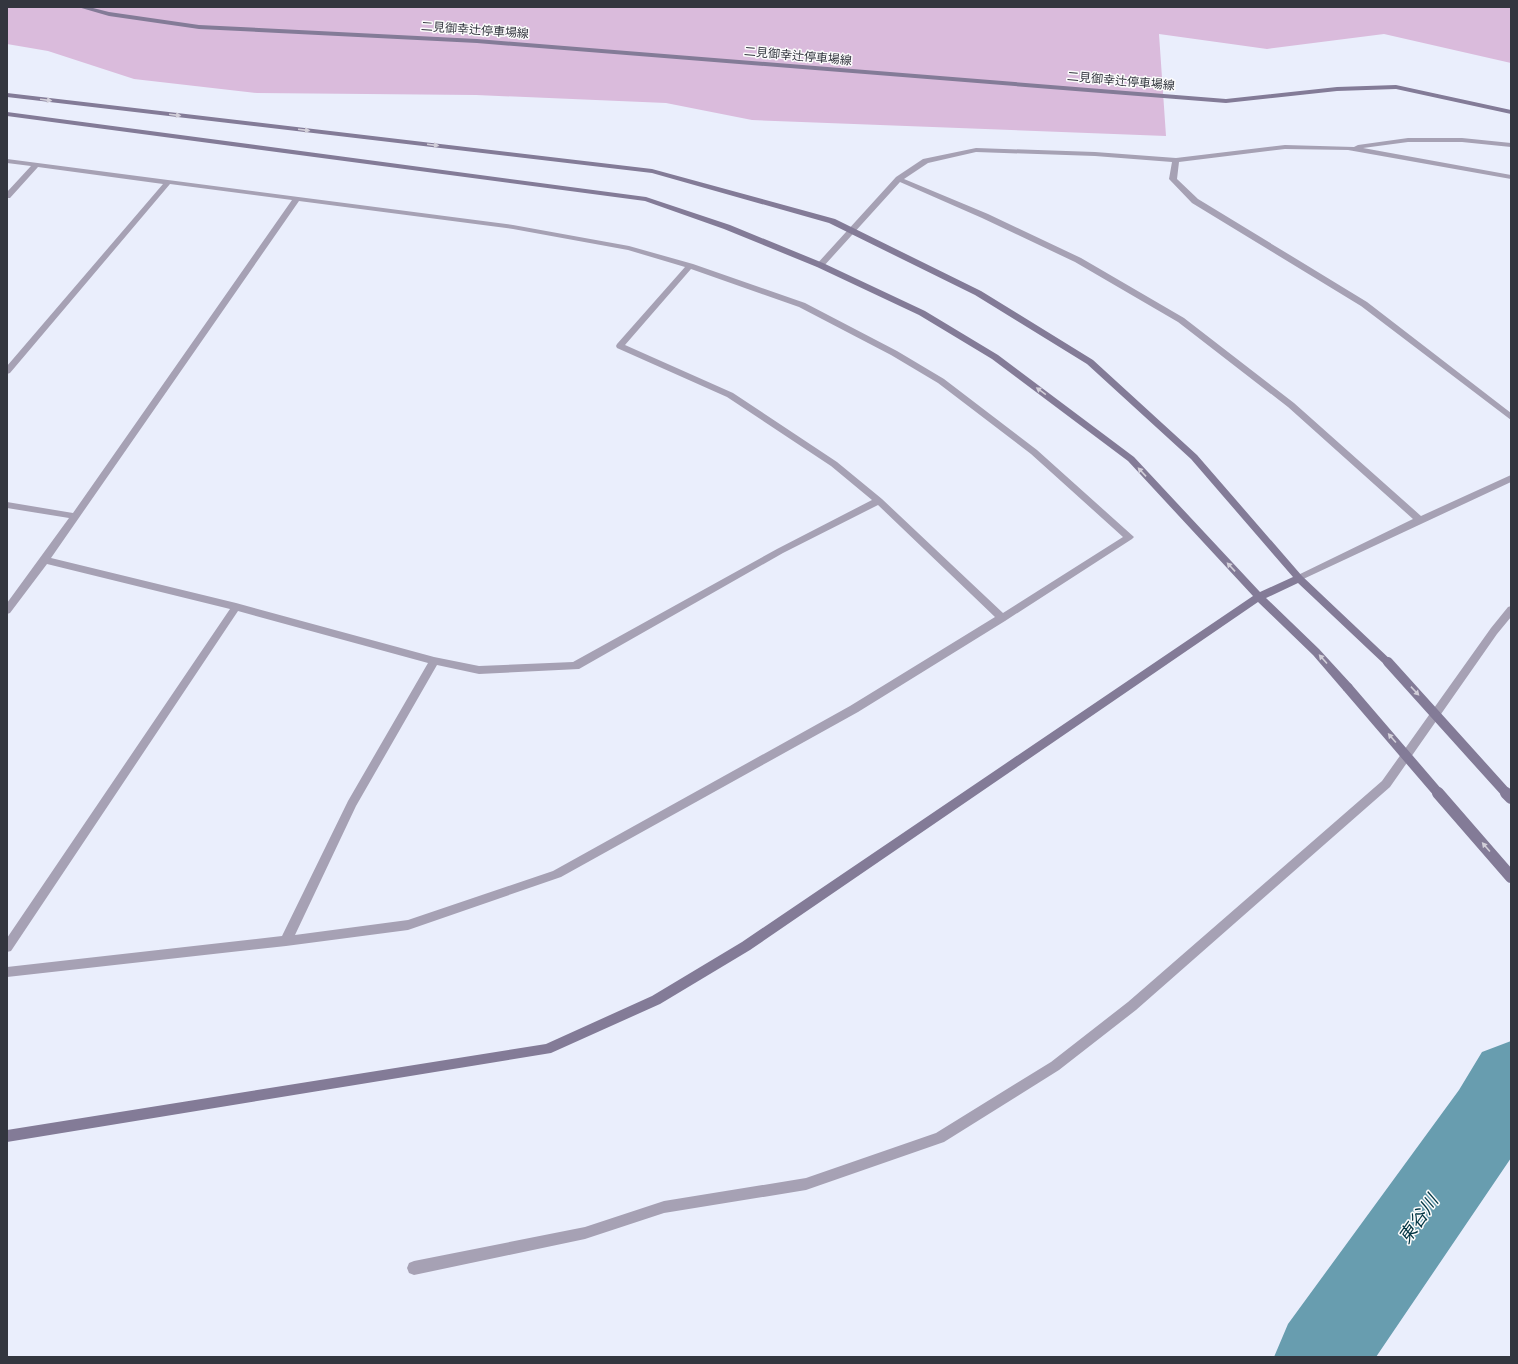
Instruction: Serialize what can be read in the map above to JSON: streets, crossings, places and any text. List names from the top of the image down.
{
  "streets": {
    "street": ["二見御幸辻停車場線"]
  },
  "water": ["東谷川"]
}
